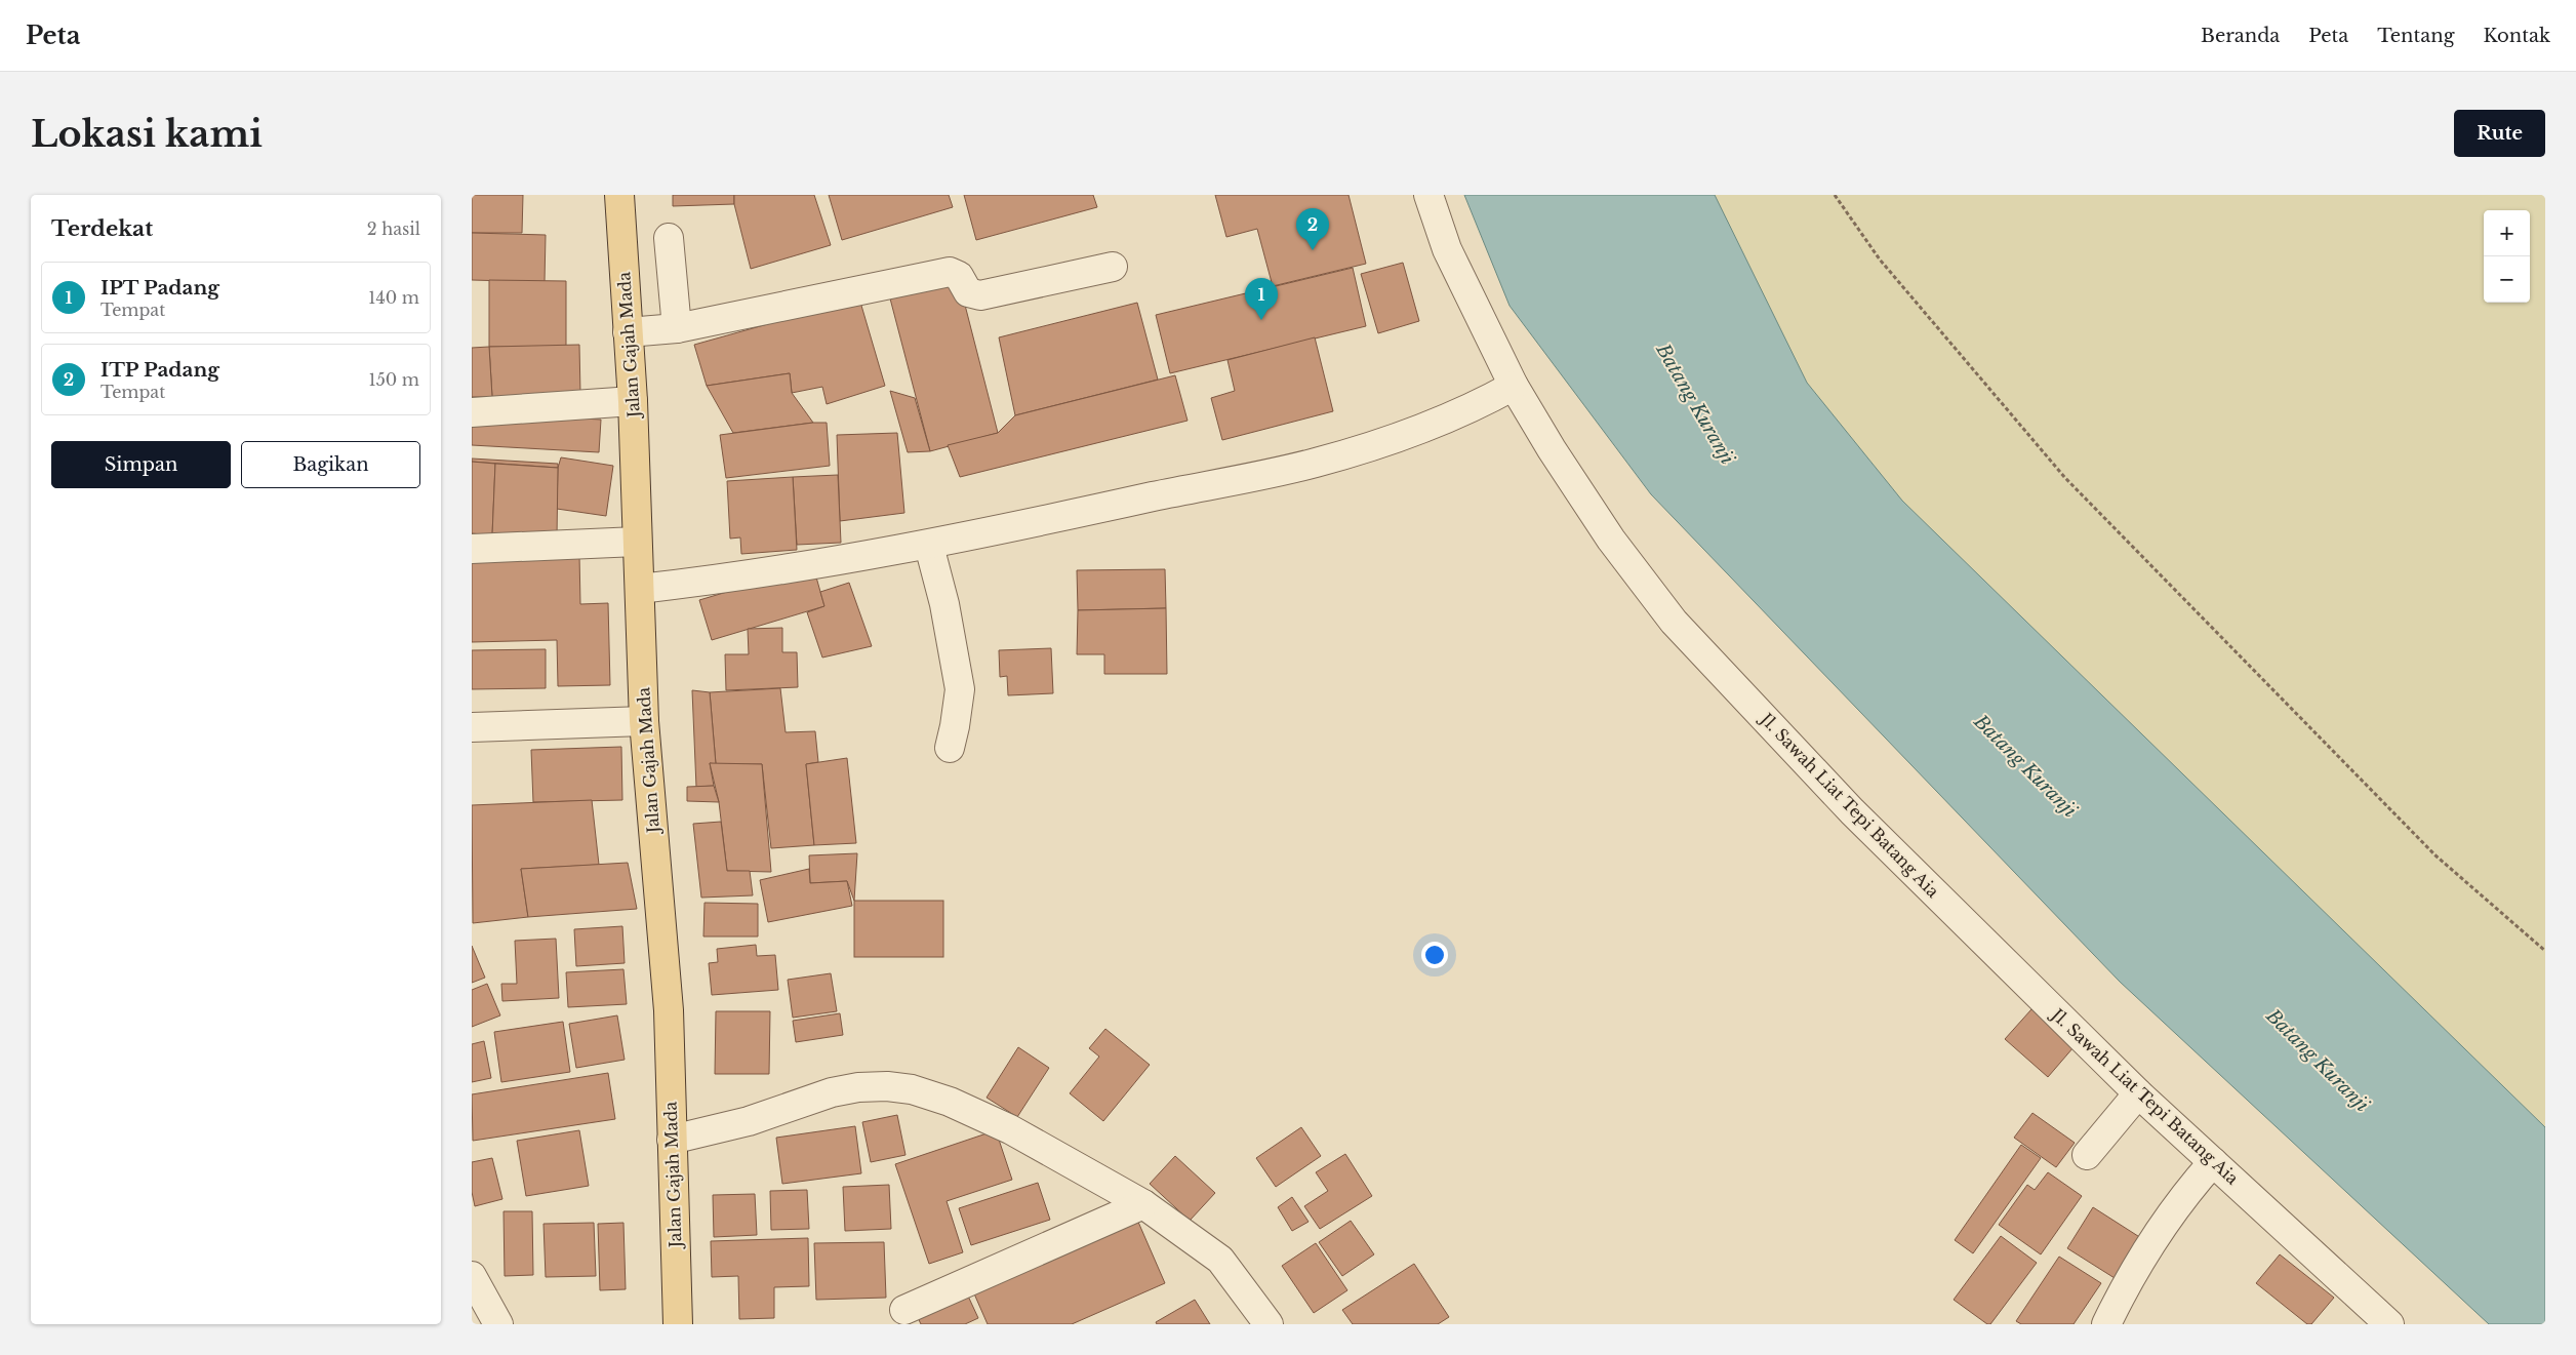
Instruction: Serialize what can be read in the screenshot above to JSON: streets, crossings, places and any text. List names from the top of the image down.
{
  "streets": {
    "main road": ["Jalan Gajah Mada"],
    "street": ["Jl. Sawah Liat Tepi Batang Aia"]
  },
  "water": ["Batang Kuranji"],
  "page": {
    "header": "Peta",
    "nav": [
      "Beranda",
      "Peta",
      "Tentang",
      "Kontak"
    ],
    "buttons": [
      "Rute",
      ["Simpan", "Bagikan"]
    ],
    "title": "Lokasi kami",
    "heading": ["Terdekat", "2 hasil"],
    "pins": ["2", "1"],
    "map_buttons": ["+", "−"],
    "list": [
      {
        "mark": "1",
        "name": "IPT Padang",
        "note": "Tempat",
        "value": "140 m"
      },
      {
        "mark": "2",
        "name": "ITP Padang",
        "note": "Tempat",
        "value": "150 m"
      }
    ]
  }
}
